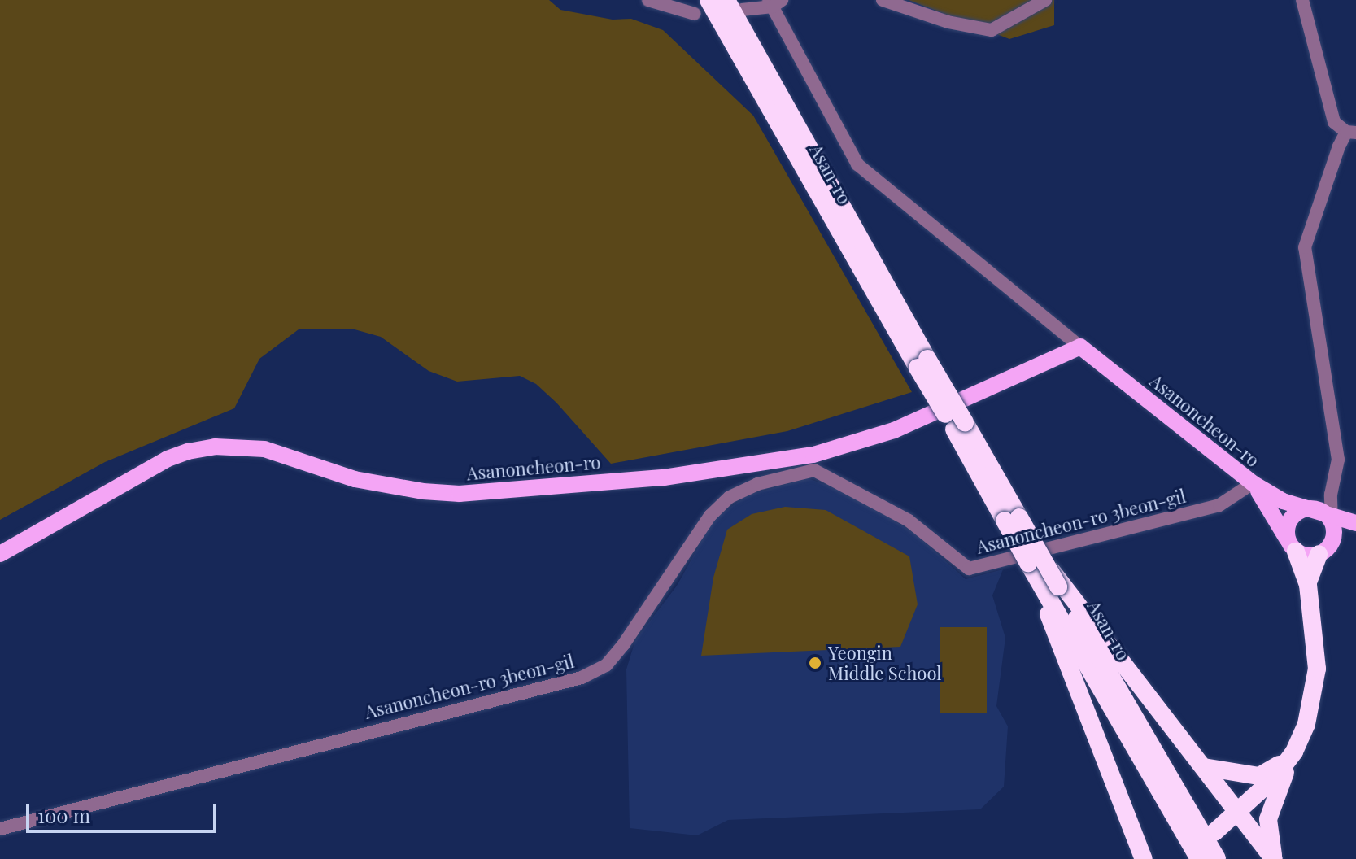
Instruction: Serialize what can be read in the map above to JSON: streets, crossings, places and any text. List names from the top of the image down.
{
  "streets": {
    "highway": ["Asan-ro"],
    "main road": ["Asanoncheon-ro"],
    "street": ["Asanoncheon-ro 3beon-gil"]
  },
  "crossings": [
    ["Asanoncheon-ro", "Asanoncheon-ro 3beon-gil"]
  ],
  "places": ["Yeongin Middle School"],
  "scale_bar": "100 m"
}
